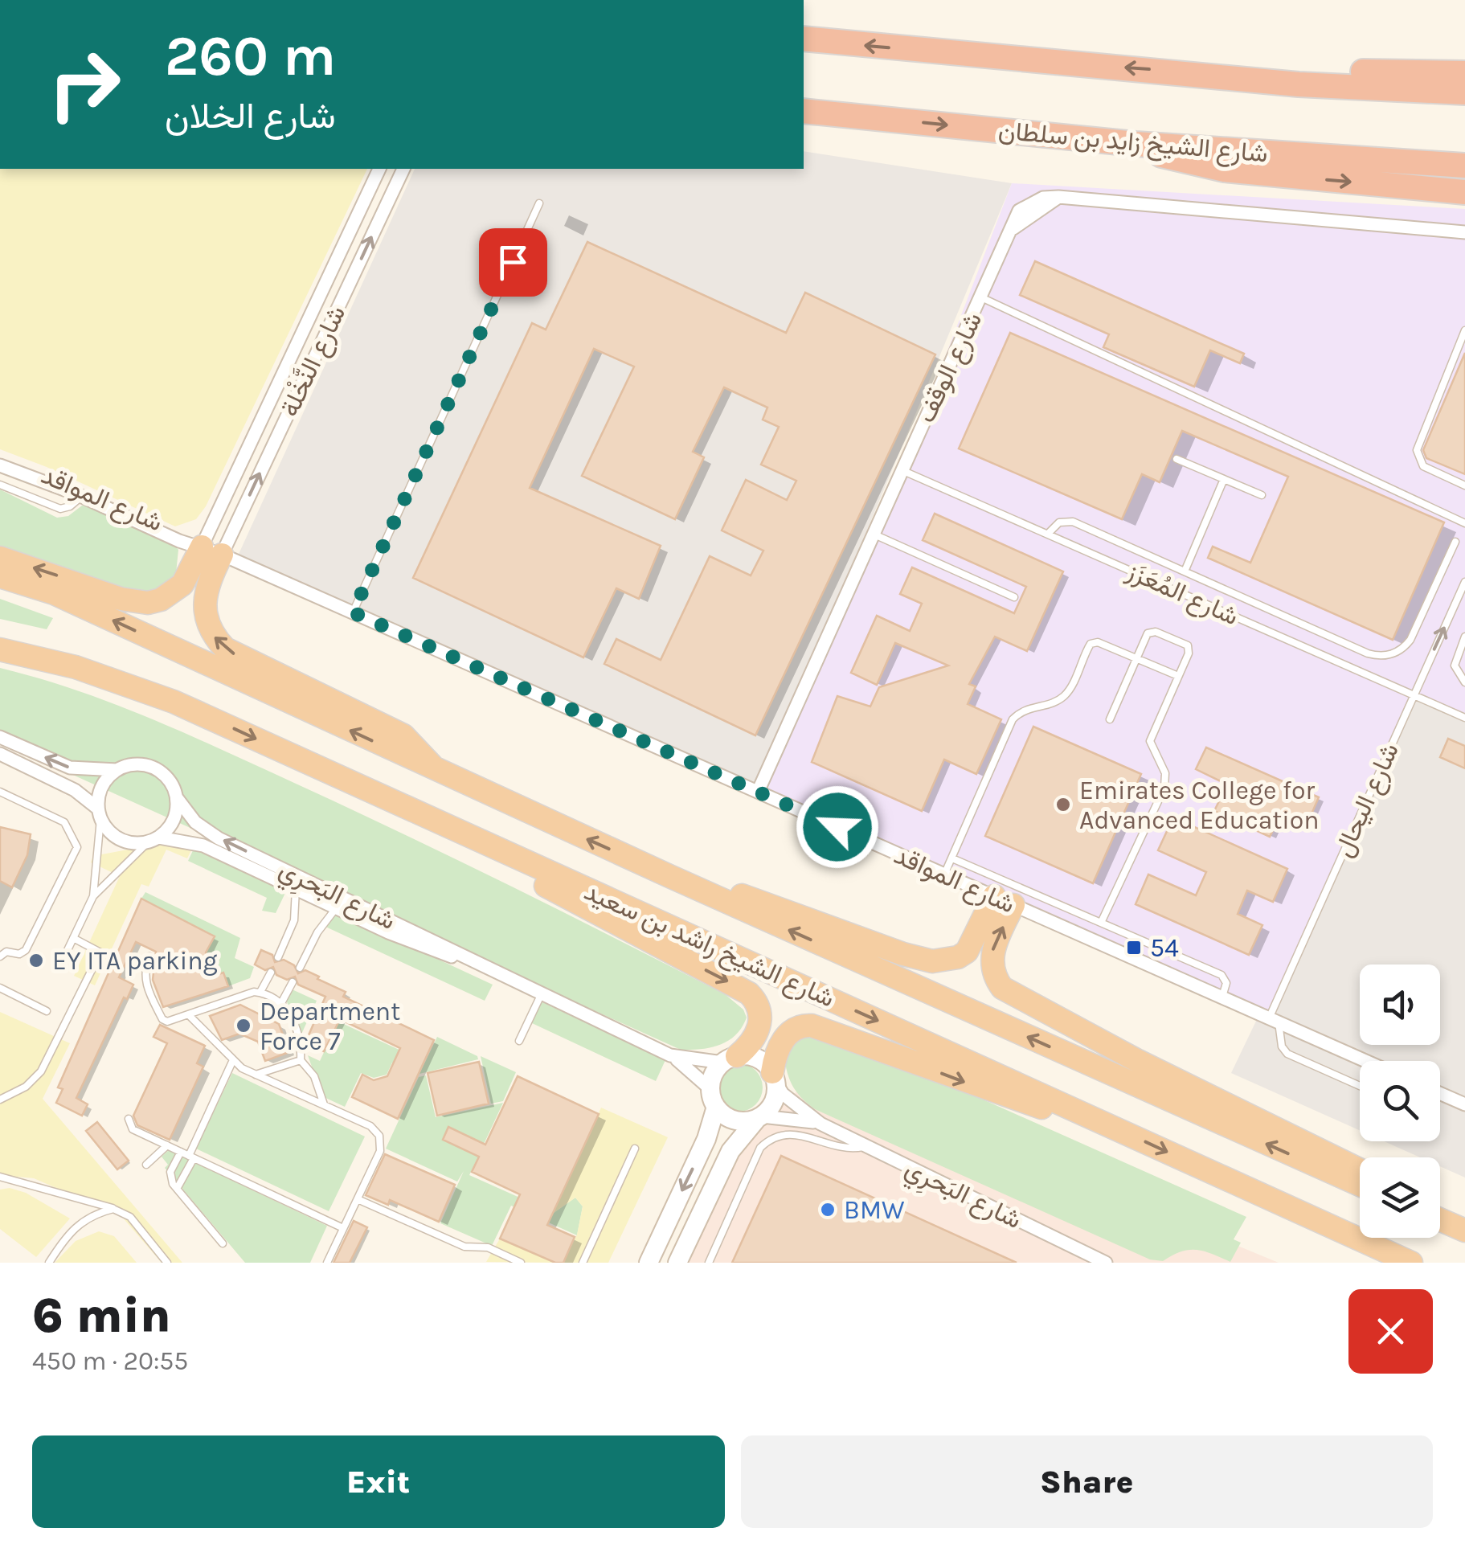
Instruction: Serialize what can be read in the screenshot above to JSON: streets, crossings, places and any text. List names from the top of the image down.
{
  "streets": {
    "highway": ["شارع الشيخ زايد بن سلطان", "شارع الشيخ راشد بن سعيد"],
    "street": [
      "شارع النَّخْلة",
      "شارع الوقف",
      "شارع المواقد",
      "شارع البَحرِي"
    ],
    "lane": ["شارع المُعَزَز", "شارع اليحال"]
  },
  "crossings": [
    ["شارع النَّخْلة", "شارع المواقد"],
    ["شارع الوقف", "شارع المواقد"],
    ["شارع الوقف", "شارع المُعَزَز"],
    ["شارع المواقد", "شارع اليحال"],
    ["شارع المُعَزَز", "شارع اليحال"]
  ],
  "places": {
    "other": [
      "Emirates College for Advanced Education",
      "EY ITA parking",
      "Department Force 7",
      "BMW"
    ],
    "transit": ["54"]
  },
  "page": {
    "turn": ["260 m", "شارع الخلان"],
    "heading": ["6 min", "450 m · 20:55"],
    "buttons": ["Exit", "Share"]
  }
}
